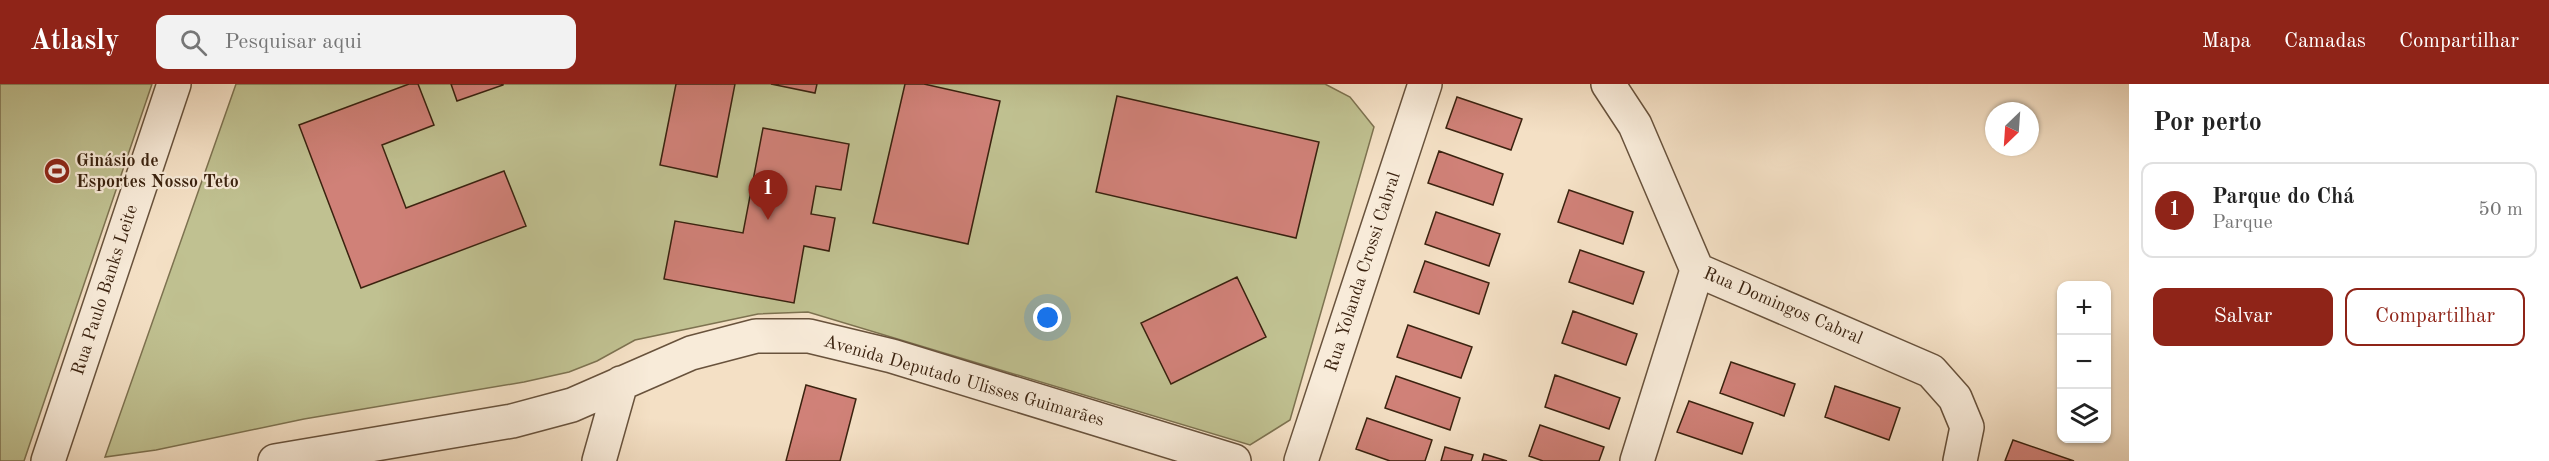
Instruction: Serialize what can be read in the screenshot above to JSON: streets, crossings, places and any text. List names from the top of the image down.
{
  "streets": {
    "street": [
      "Rua Yolanda Crossi Cabral",
      "Rua Paulo Banks Leite",
      "Rua Domingos Cabral",
      "Avenida Deputado Ulisses Guimarães"
    ]
  },
  "places": {
    "sports": ["Ginásio de Esportes Nosso Teto"]
  },
  "north": "bottom left",
  "page": {
    "header": "Atlasly",
    "search": "Pesquisar aqui",
    "nav": ["Mapa", "Camadas", "Compartilhar"],
    "heading": "Por perto",
    "list": [
      {
        "mark": "1",
        "name": "Parque do Chá",
        "note": "Parque",
        "value": "50 m"
      }
    ],
    "pins": "1",
    "buttons": ["Salvar", "Compartilhar"],
    "map_buttons": ["+", "−"]
  }
}
